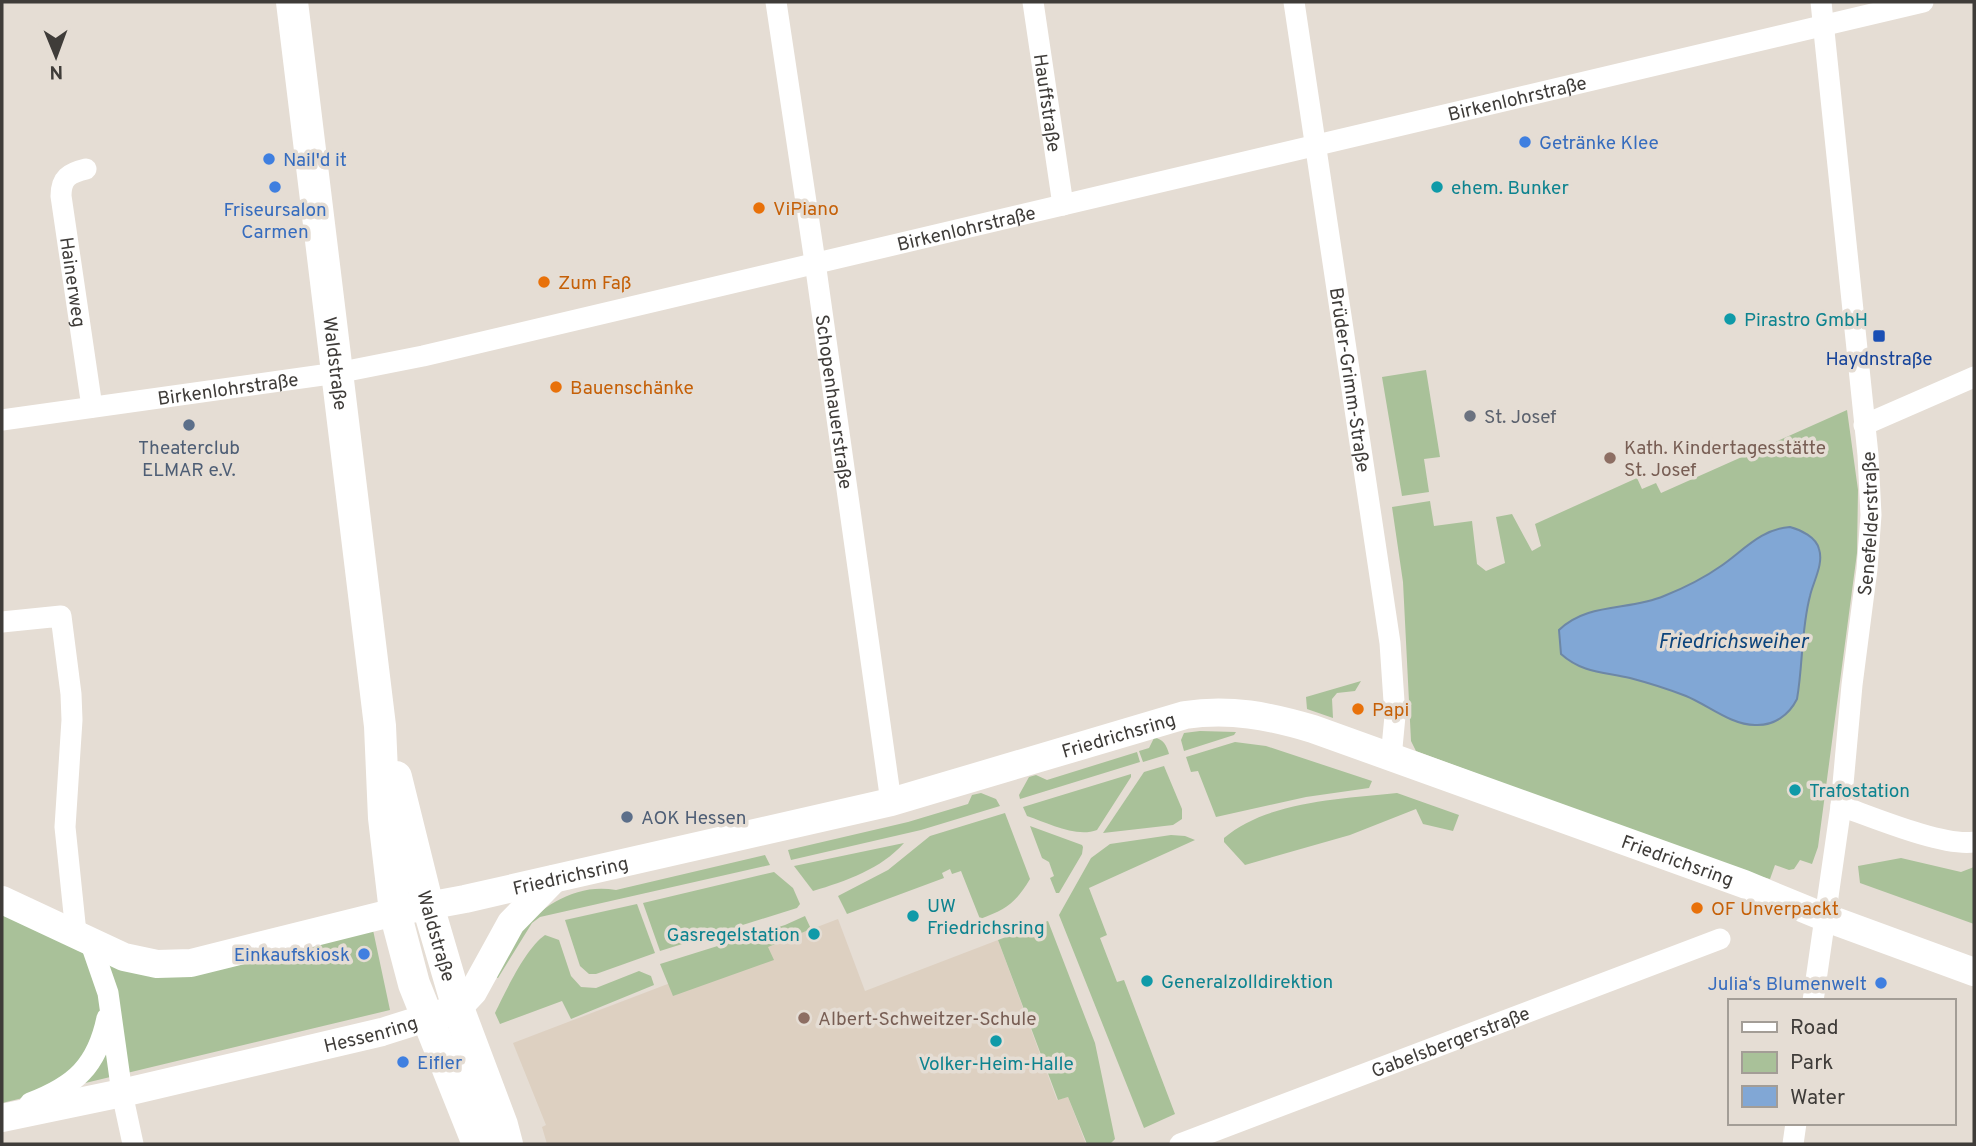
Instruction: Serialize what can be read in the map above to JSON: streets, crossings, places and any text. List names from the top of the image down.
{
  "streets": {
    "main road": ["Waldstraße"],
    "street": [
      "Birkenlohrstraße",
      "Hauffstraße",
      "Hainerweg",
      "Brüder-Grimm-Straße",
      "Schopenhauerstraße",
      "Senefelderstraße",
      "Friedrichsring",
      "Hessenring",
      "Gabelsbergerstraße"
    ]
  },
  "crossings": [
    ["Birkenlohrstraße", "Hauffstraße"],
    ["Birkenlohrstraße", "Hainerweg"],
    ["Birkenlohrstraße", "Waldstraße"],
    ["Birkenlohrstraße", "Brüder-Grimm-Straße"],
    ["Birkenlohrstraße", "Schopenhauerstraße"],
    ["Birkenlohrstraße", "Senefelderstraße"],
    ["Waldstraße", "Friedrichsring"],
    ["Waldstraße", "Hessenring"],
    ["Brüder-Grimm-Straße", "Friedrichsring"],
    ["Schopenhauerstraße", "Friedrichsring"],
    ["Senefelderstraße", "Friedrichsring"]
  ],
  "water": ["Friedrichsweiher"],
  "places": {
    "other": [
      "Getränke Klee",
      "Nail'd it",
      "Friseursalon Carmen",
      "ehem. Bunker",
      "ViPiano",
      "Zum Faß",
      "Pirastro GmbH",
      "Bauenschänke",
      "St. Josef",
      "Theaterclub ELMAR e.V.",
      "Kath. Kindertagesstätte St. Josef",
      "Papi",
      "Trafostation",
      "AOK Hessen",
      "OF Unverpackt",
      "UW Friedrichsring",
      "Gasregelstation",
      "Einkaufskiosk",
      "Generalzolldirektion",
      "Julia‘s Blumenwelt",
      "Albert-Schweitzer-Schule",
      "Volker-Heim-Halle",
      "Eifler"
    ],
    "transit": ["Haydnstraße"]
  },
  "legend": ["Road", "Park", "Water"],
  "north": "bottom"
}
